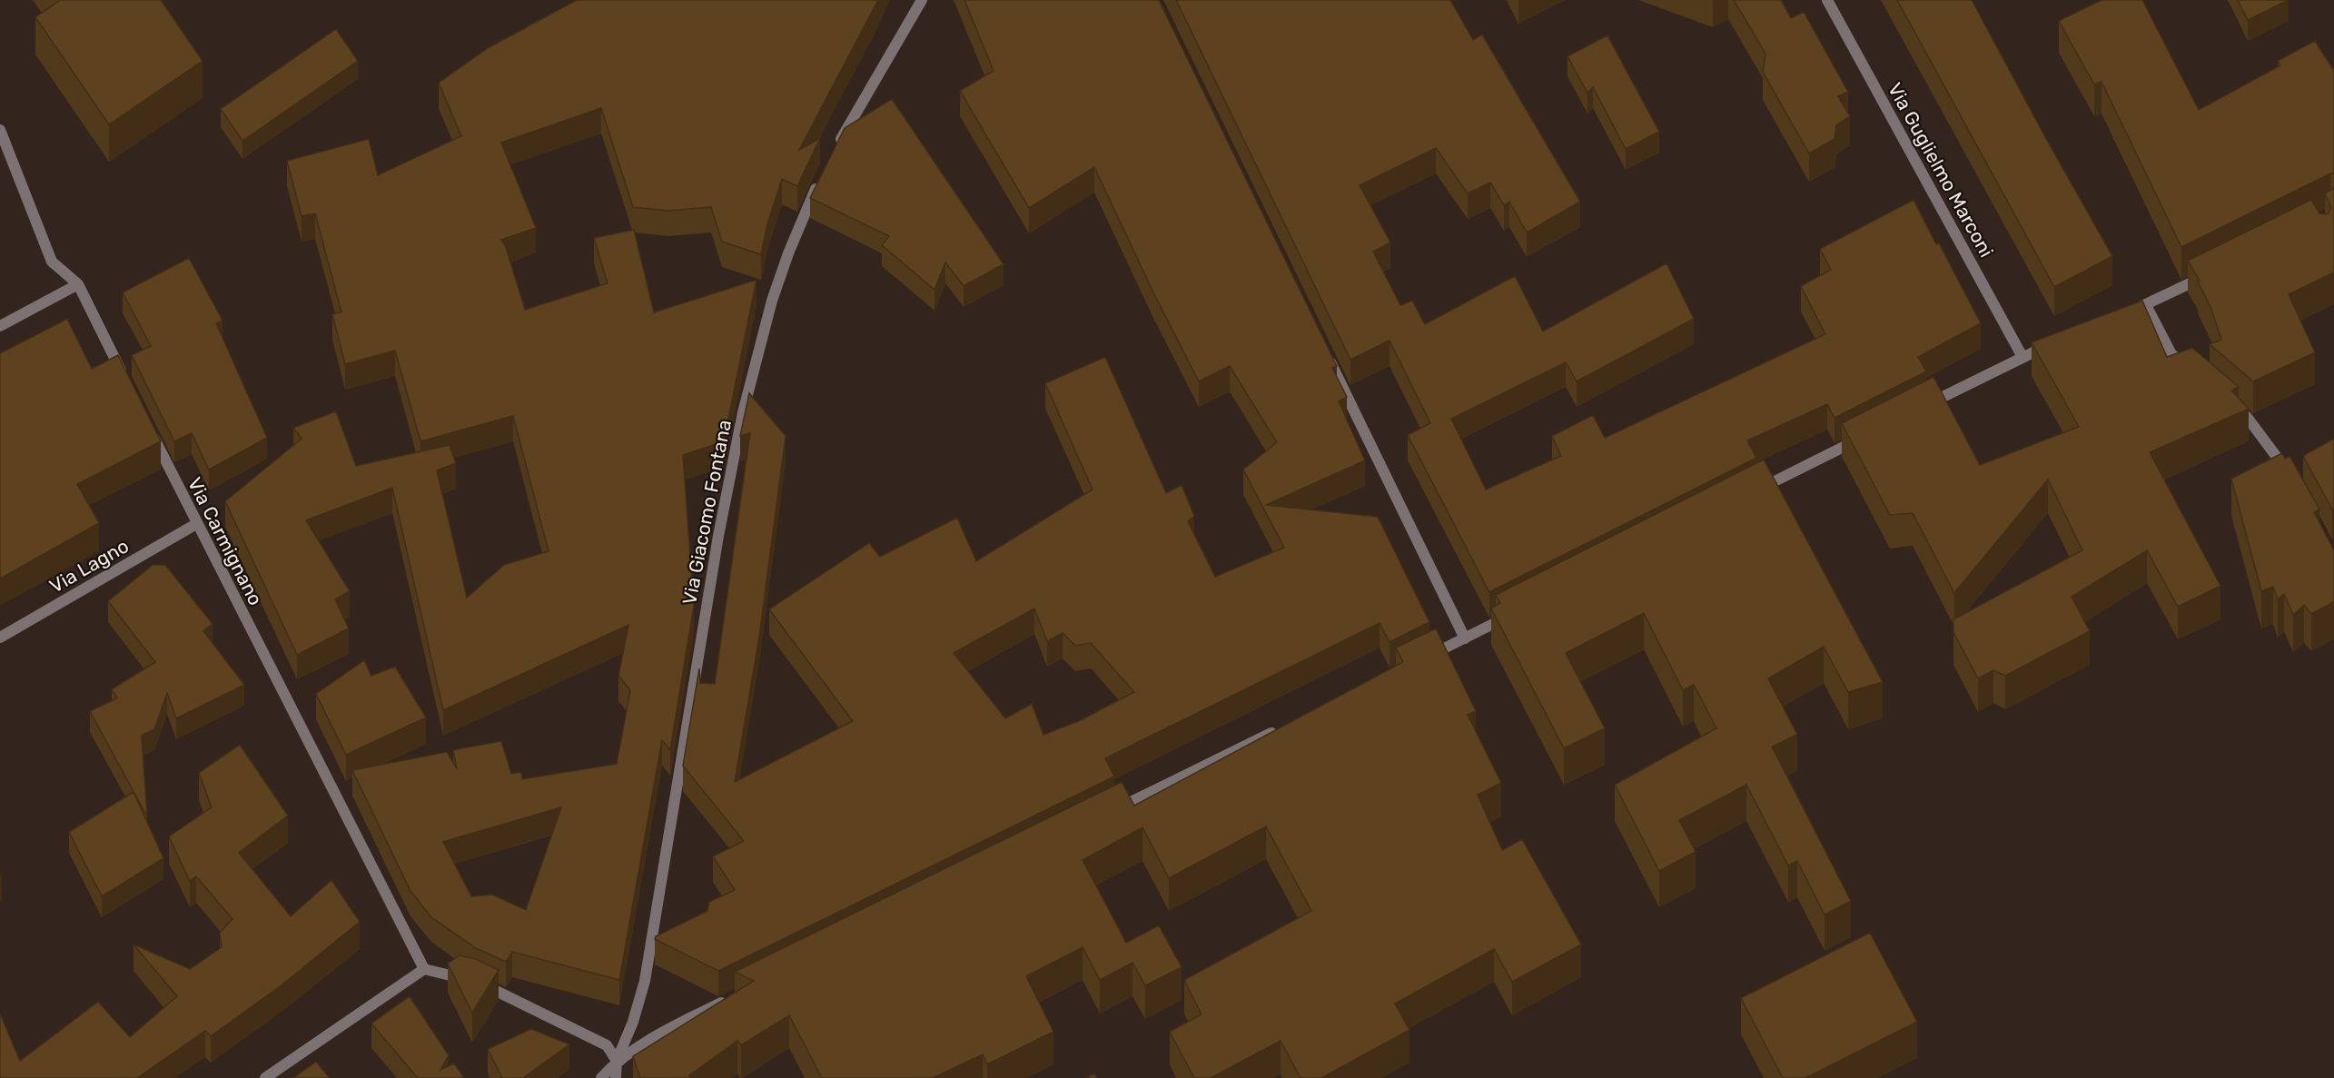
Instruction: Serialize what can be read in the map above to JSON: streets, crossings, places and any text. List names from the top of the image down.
{
  "streets": {
    "street": [
      "Via Guglielmo Marconi",
      "Via Giacomo Fontana",
      "Via Carmignano",
      "Via Lagno"
    ]
  },
  "crossings": [
    ["Via Carmignano", "Via Lagno"]
  ]
}
